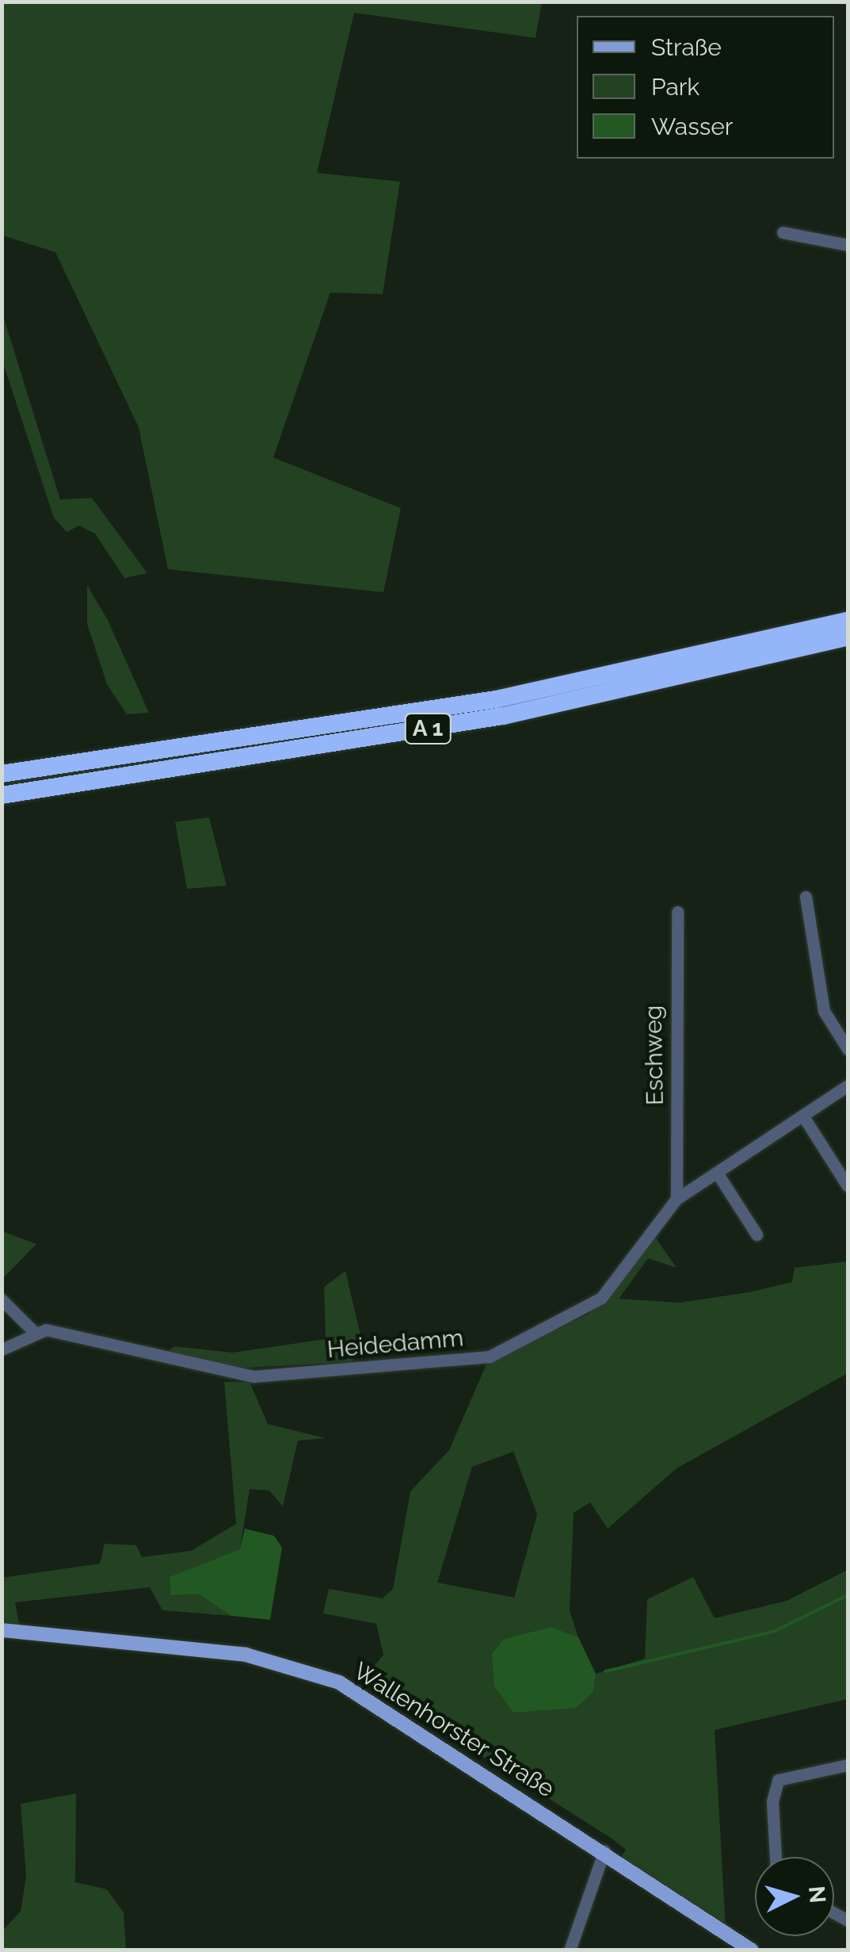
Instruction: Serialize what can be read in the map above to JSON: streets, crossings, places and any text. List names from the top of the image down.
{
  "streets": {
    "highway": ["A 1"],
    "main road": ["Wallenhorster Straße"],
    "street": ["Eschweg", "Heidedamm"]
  },
  "crossings": [
    ["Eschweg", "Heidedamm"]
  ],
  "legend": ["Straße", "Park", "Wasser"],
  "north": "right"
}
